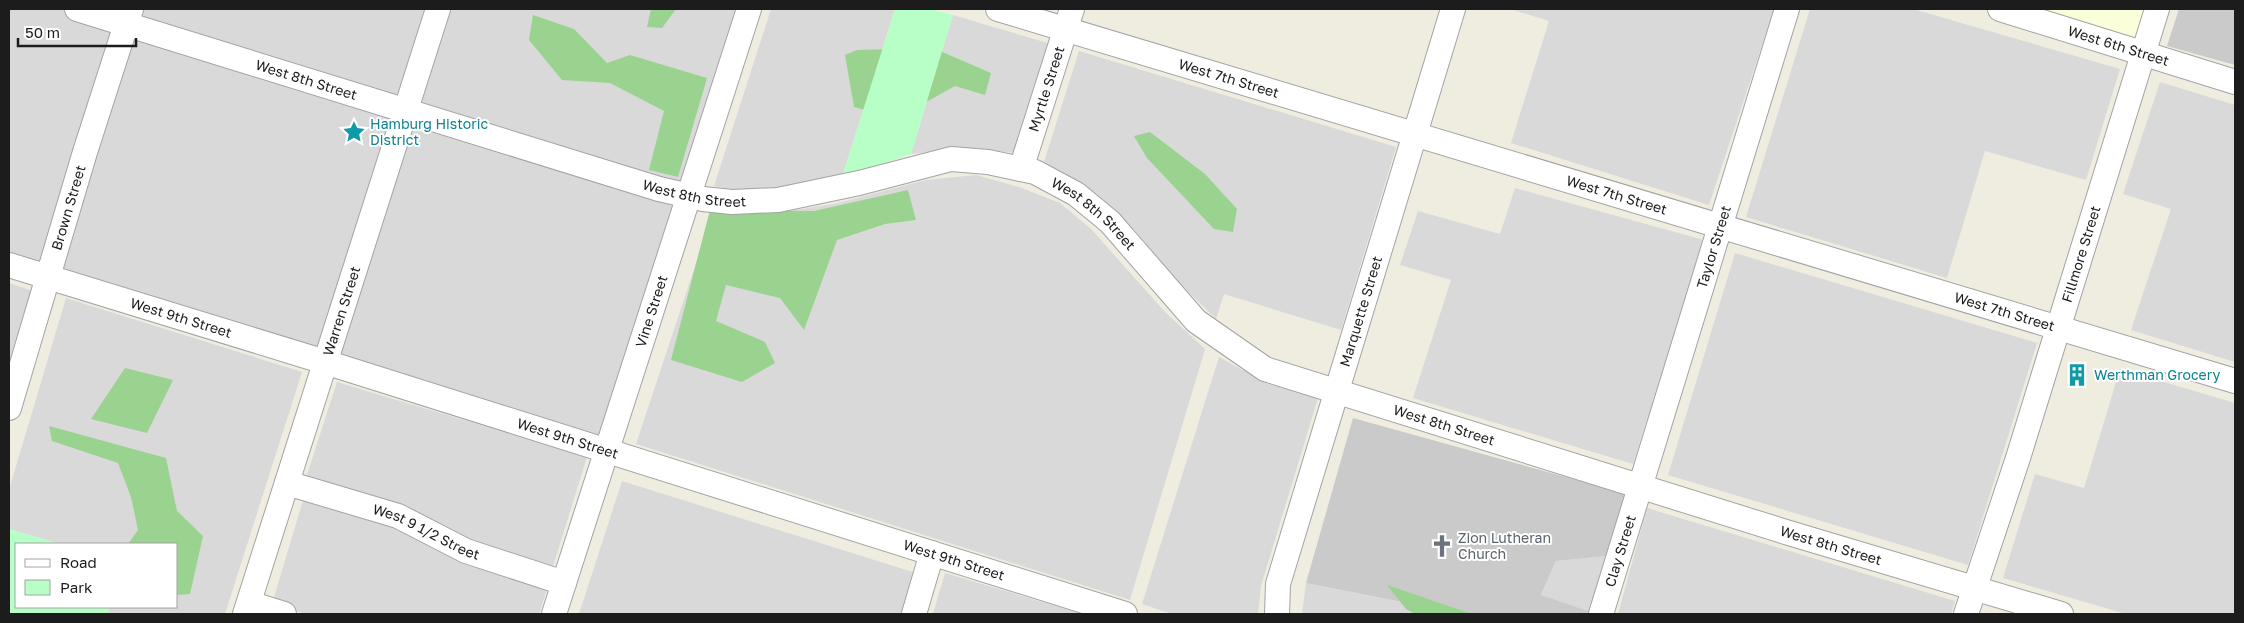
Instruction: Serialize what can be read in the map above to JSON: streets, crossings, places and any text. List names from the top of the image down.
{
  "streets": {
    "street": [
      "West 6th Street",
      "West 8th Street",
      "West 7th Street",
      "Myrtle Street",
      "Brown Street",
      "Taylor Street",
      "Fillmore Street",
      "Warren Street",
      "Marquette Street",
      "Vine Street",
      "West 9th Street",
      "West 9 1/2 Street",
      "Clay Street"
    ]
  },
  "crossings": [
    ["West 6th Street", "Fillmore Street"],
    ["West 8th Street", "Myrtle Street"],
    ["West 8th Street", "Brown Street"],
    ["West 8th Street", "Taylor Street"],
    ["West 8th Street", "Fillmore Street"],
    ["West 8th Street", "Warren Street"],
    ["West 8th Street", "Marquette Street"],
    ["West 8th Street", "Vine Street"],
    ["West 8th Street", "Clay Street"],
    ["West 7th Street", "Myrtle Street"],
    ["West 7th Street", "Taylor Street"],
    ["West 7th Street", "Fillmore Street"],
    ["West 7th Street", "Marquette Street"],
    ["Brown Street", "West 9th Street"],
    ["Taylor Street", "Clay Street"],
    ["Warren Street", "West 9th Street"],
    ["Warren Street", "West 9 1/2 Street"],
    ["Vine Street", "West 9th Street"],
    ["Vine Street", "West 9 1/2 Street"]
  ],
  "places": {
    "place": ["Hamburg Historic District"],
    "building": ["Werthman Grocery"],
    "church": ["Zion Lutheran Church"]
  },
  "legend": ["Road", "Park"],
  "scale_bar": "50 m"
}
